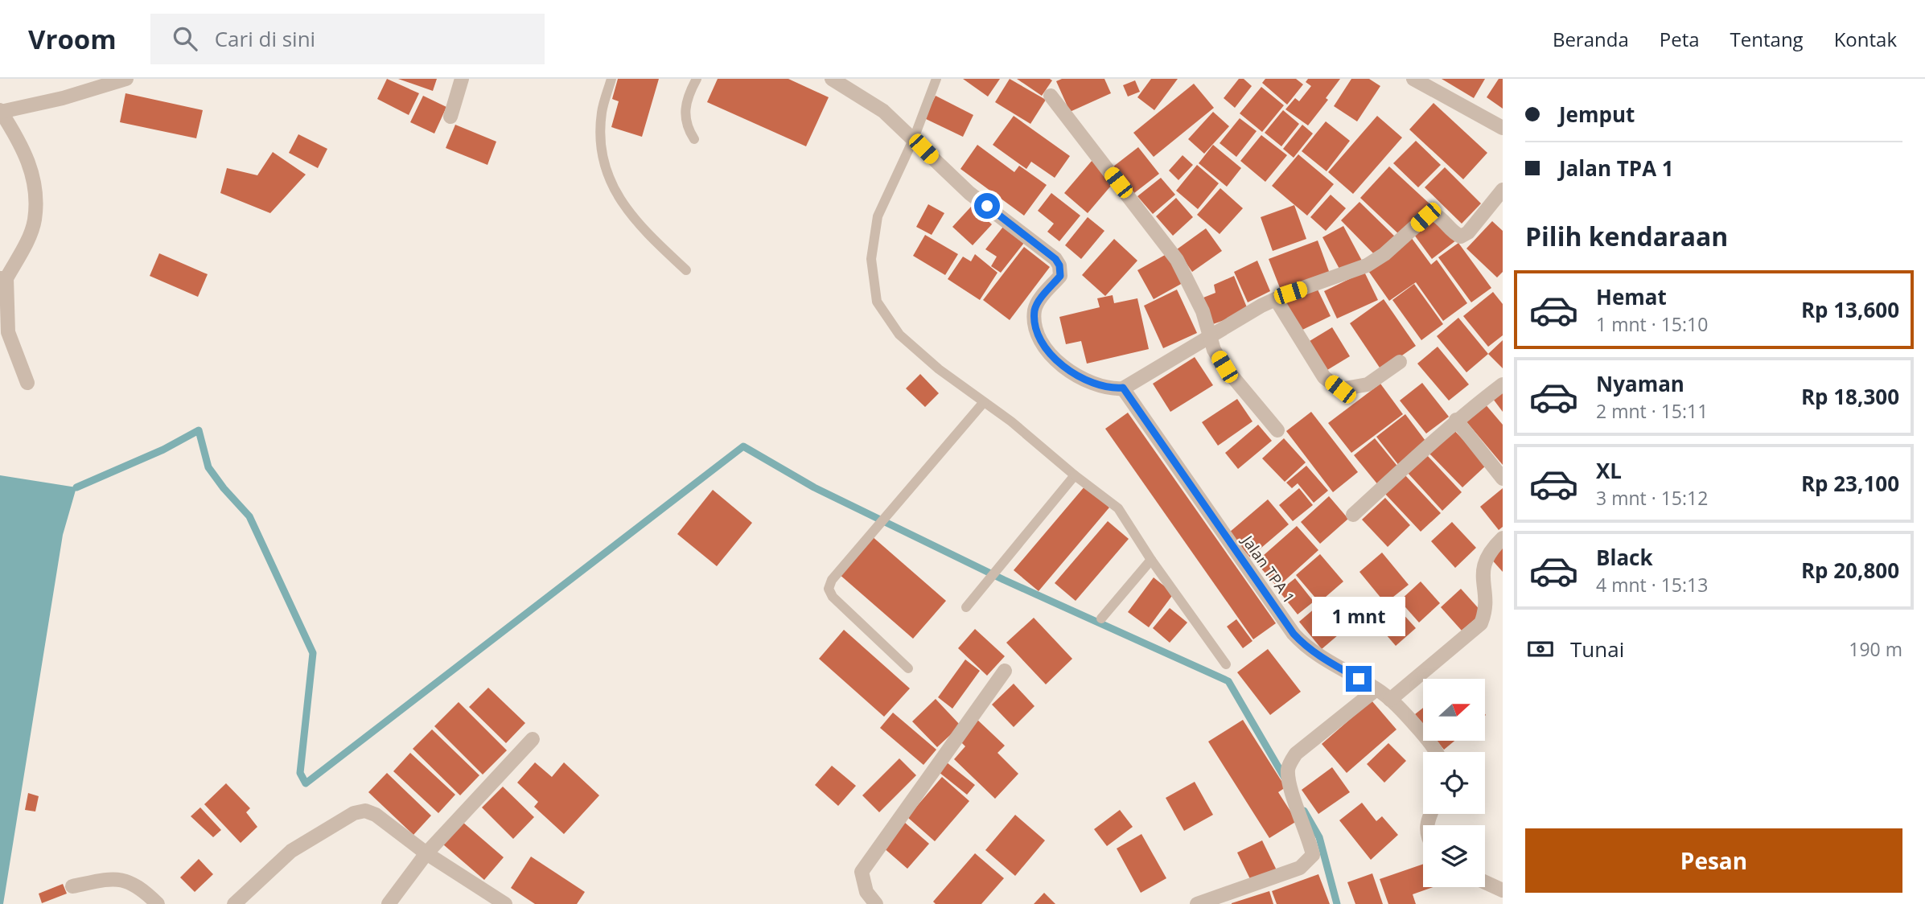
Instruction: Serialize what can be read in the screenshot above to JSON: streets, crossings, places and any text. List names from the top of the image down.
{
  "streets": {
    "street": ["Jalan TPA 1"]
  },
  "north": "right",
  "page": {
    "header": "Vroom",
    "search": "Cari di sini",
    "nav": [
      "Beranda",
      "Peta",
      "Tentang",
      "Kontak"
    ],
    "banner": ["Jemput", "Jalan TPA 1"],
    "heading": "Pilih kendaraan",
    "list": [
      {
        "name": "Hemat",
        "note": "1 mnt · 15:10",
        "value": "Rp 13,600"
      },
      {
        "name": "Nyaman",
        "note": "2 mnt · 15:11",
        "value": "Rp 18,300"
      },
      {
        "name": "XL",
        "note": "3 mnt · 15:12",
        "value": "Rp 23,100"
      },
      {
        "name": "Black",
        "note": "4 mnt · 15:13",
        "value": "Rp 20,800"
      }
    ],
    "bubble": "1 mnt",
    "pay": ["Tunai", "190 m"],
    "buttons": "Pesan"
  }
}
